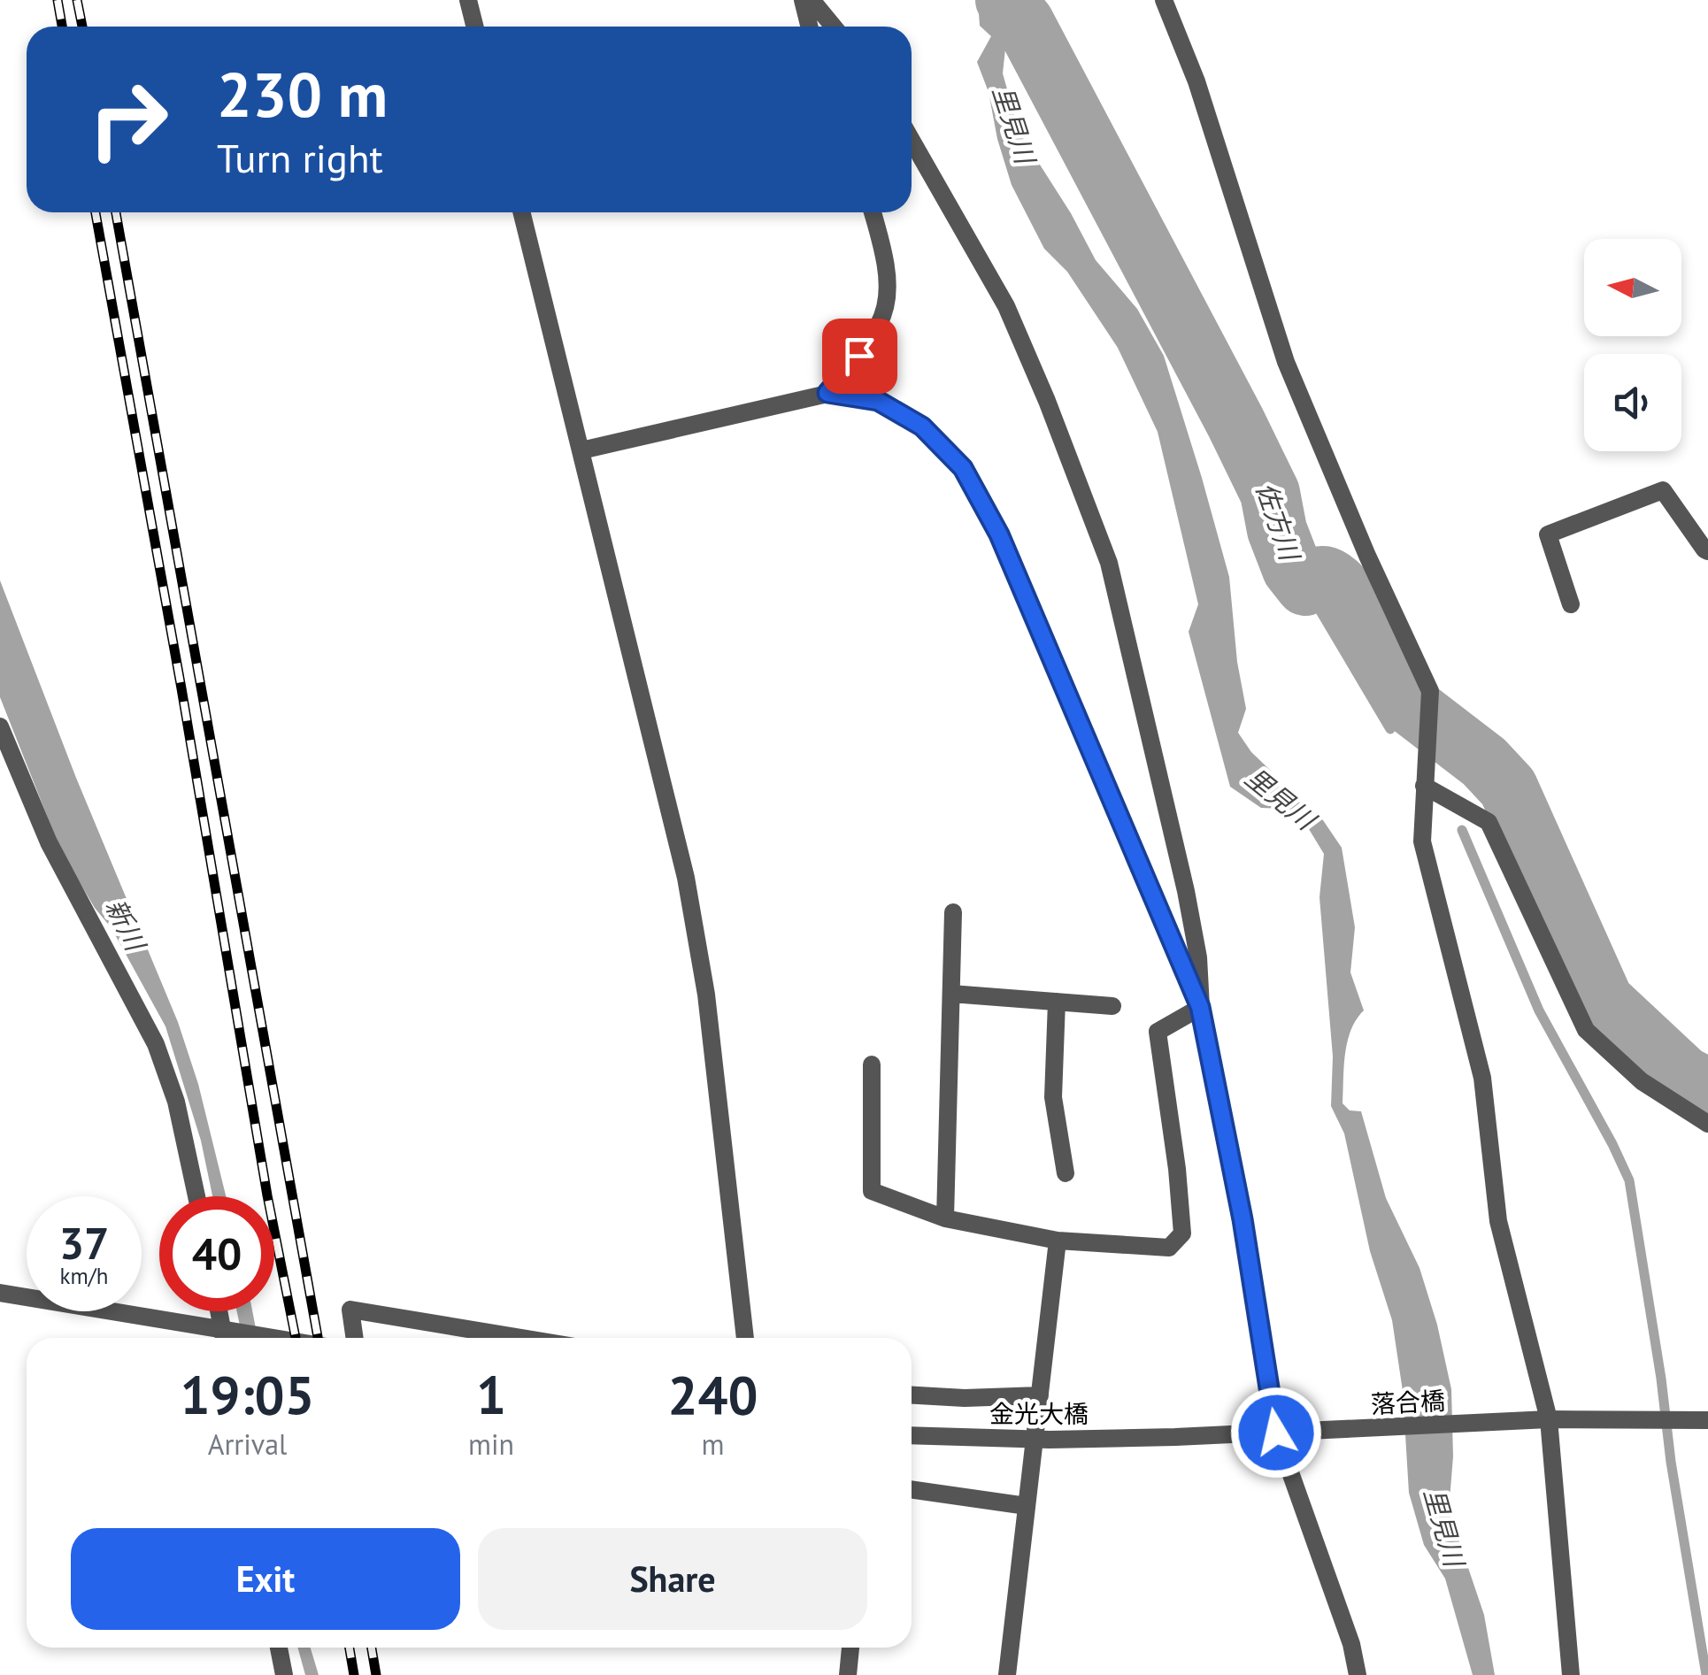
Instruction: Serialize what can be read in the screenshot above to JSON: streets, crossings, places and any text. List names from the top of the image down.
{
  "streets": {
    "street": ["落合橋", "金光大橋"]
  },
  "crossings": [
    ["落合橋", "金光大橋"]
  ],
  "water": ["里見川", "佐方川", "新川"],
  "north": "left",
  "page": {
    "turn": ["230 m", "Turn right"],
    "speed": "37 km/h",
    "limit": "40",
    "eta": [
      "19:05",
      "Arrival",
      "1",
      "min",
      "240",
      "m"
    ],
    "buttons": ["Exit", "Share"]
  }
}
